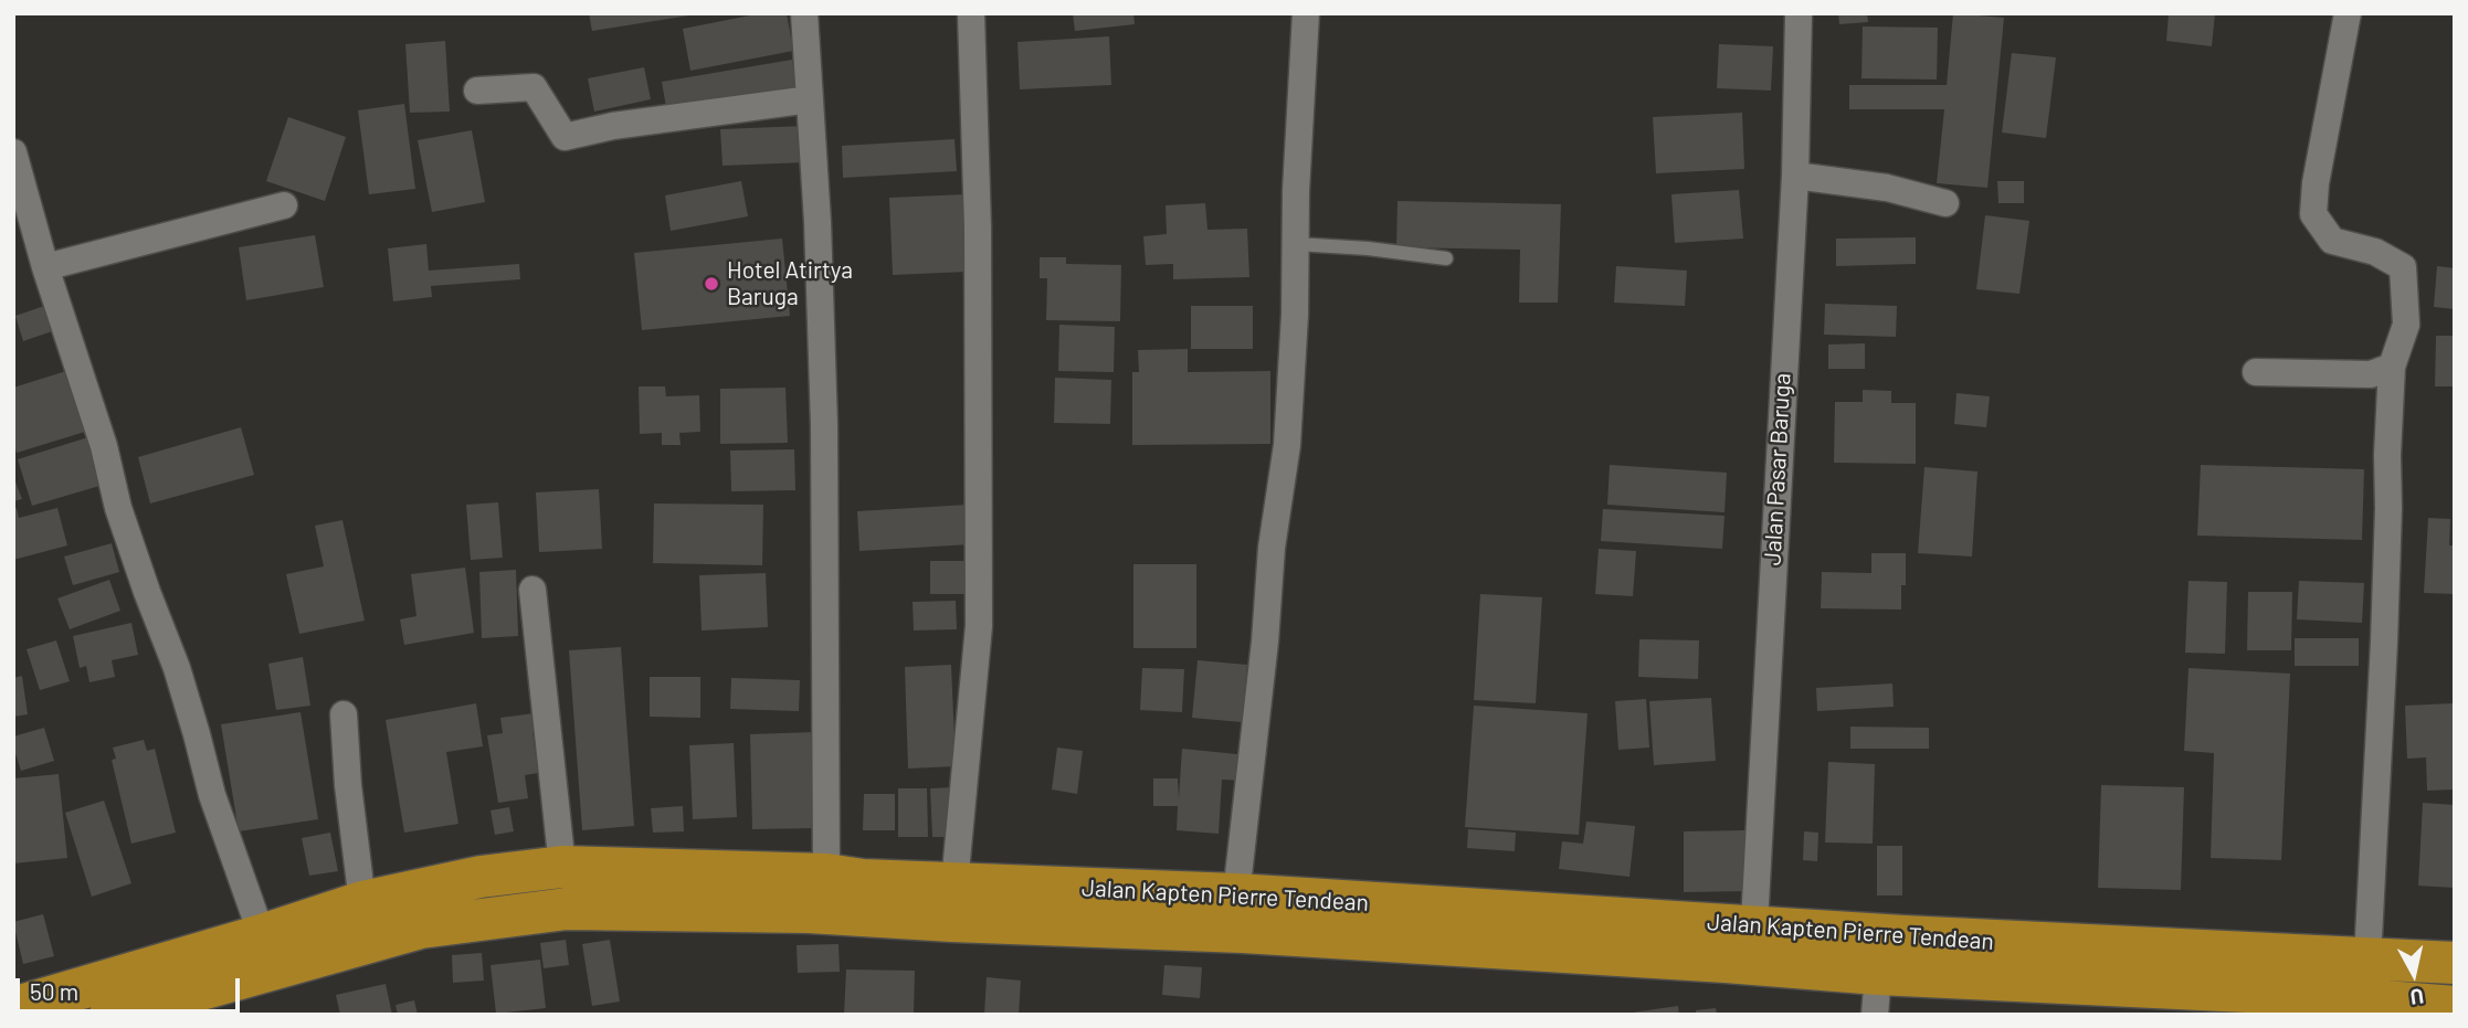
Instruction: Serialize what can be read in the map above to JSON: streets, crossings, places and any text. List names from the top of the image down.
{
  "streets": {
    "highway": ["Jalan Kapten Pierre Tendean"],
    "street": ["Jalan Pasar Baruga"]
  },
  "crossings": [
    ["Jalan Pasar Baruga", "Jalan Kapten Pierre Tendean"]
  ],
  "places": ["Hotel Atirtya Baruga"],
  "scale_bar": "50 m",
  "north": "bottom"
}
